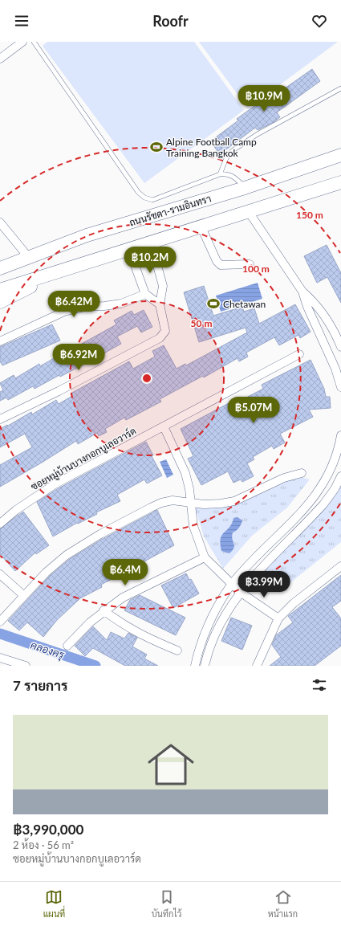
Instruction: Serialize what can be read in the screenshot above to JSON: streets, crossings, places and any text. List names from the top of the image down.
{
  "streets": {
    "main road": ["ถนนรัชดา-รามอินทรา"],
    "street": ["ซอยหมู่บ้านบางกอกบูเลอวาร์ด"]
  },
  "water": ["คลองครุ"],
  "places": {
    "sports": ["Alpine Football Camp Training Bangkok", "Chetawan"]
  },
  "page": {
    "header": "Roofr",
    "price": [
      "฿10.9M",
      "฿10.2M",
      "฿6.42M",
      "฿6.92M",
      "฿5.07M",
      "฿6.4M",
      "฿3.99M"
    ],
    "heading": "7 รายการ",
    "list": [
      {
        "name": "฿3,990,000",
        "note": "2 ห้อง · 56 m² · ซอยหมู่บ้านบางกอกบูเลอวาร์ด"
      }
    ],
    "tabs": ["แผนที่", "บันทึกไว้", "หน้าแรก"]
  },
  "rings": ["150 m", "100 m", "50 m"]
}
